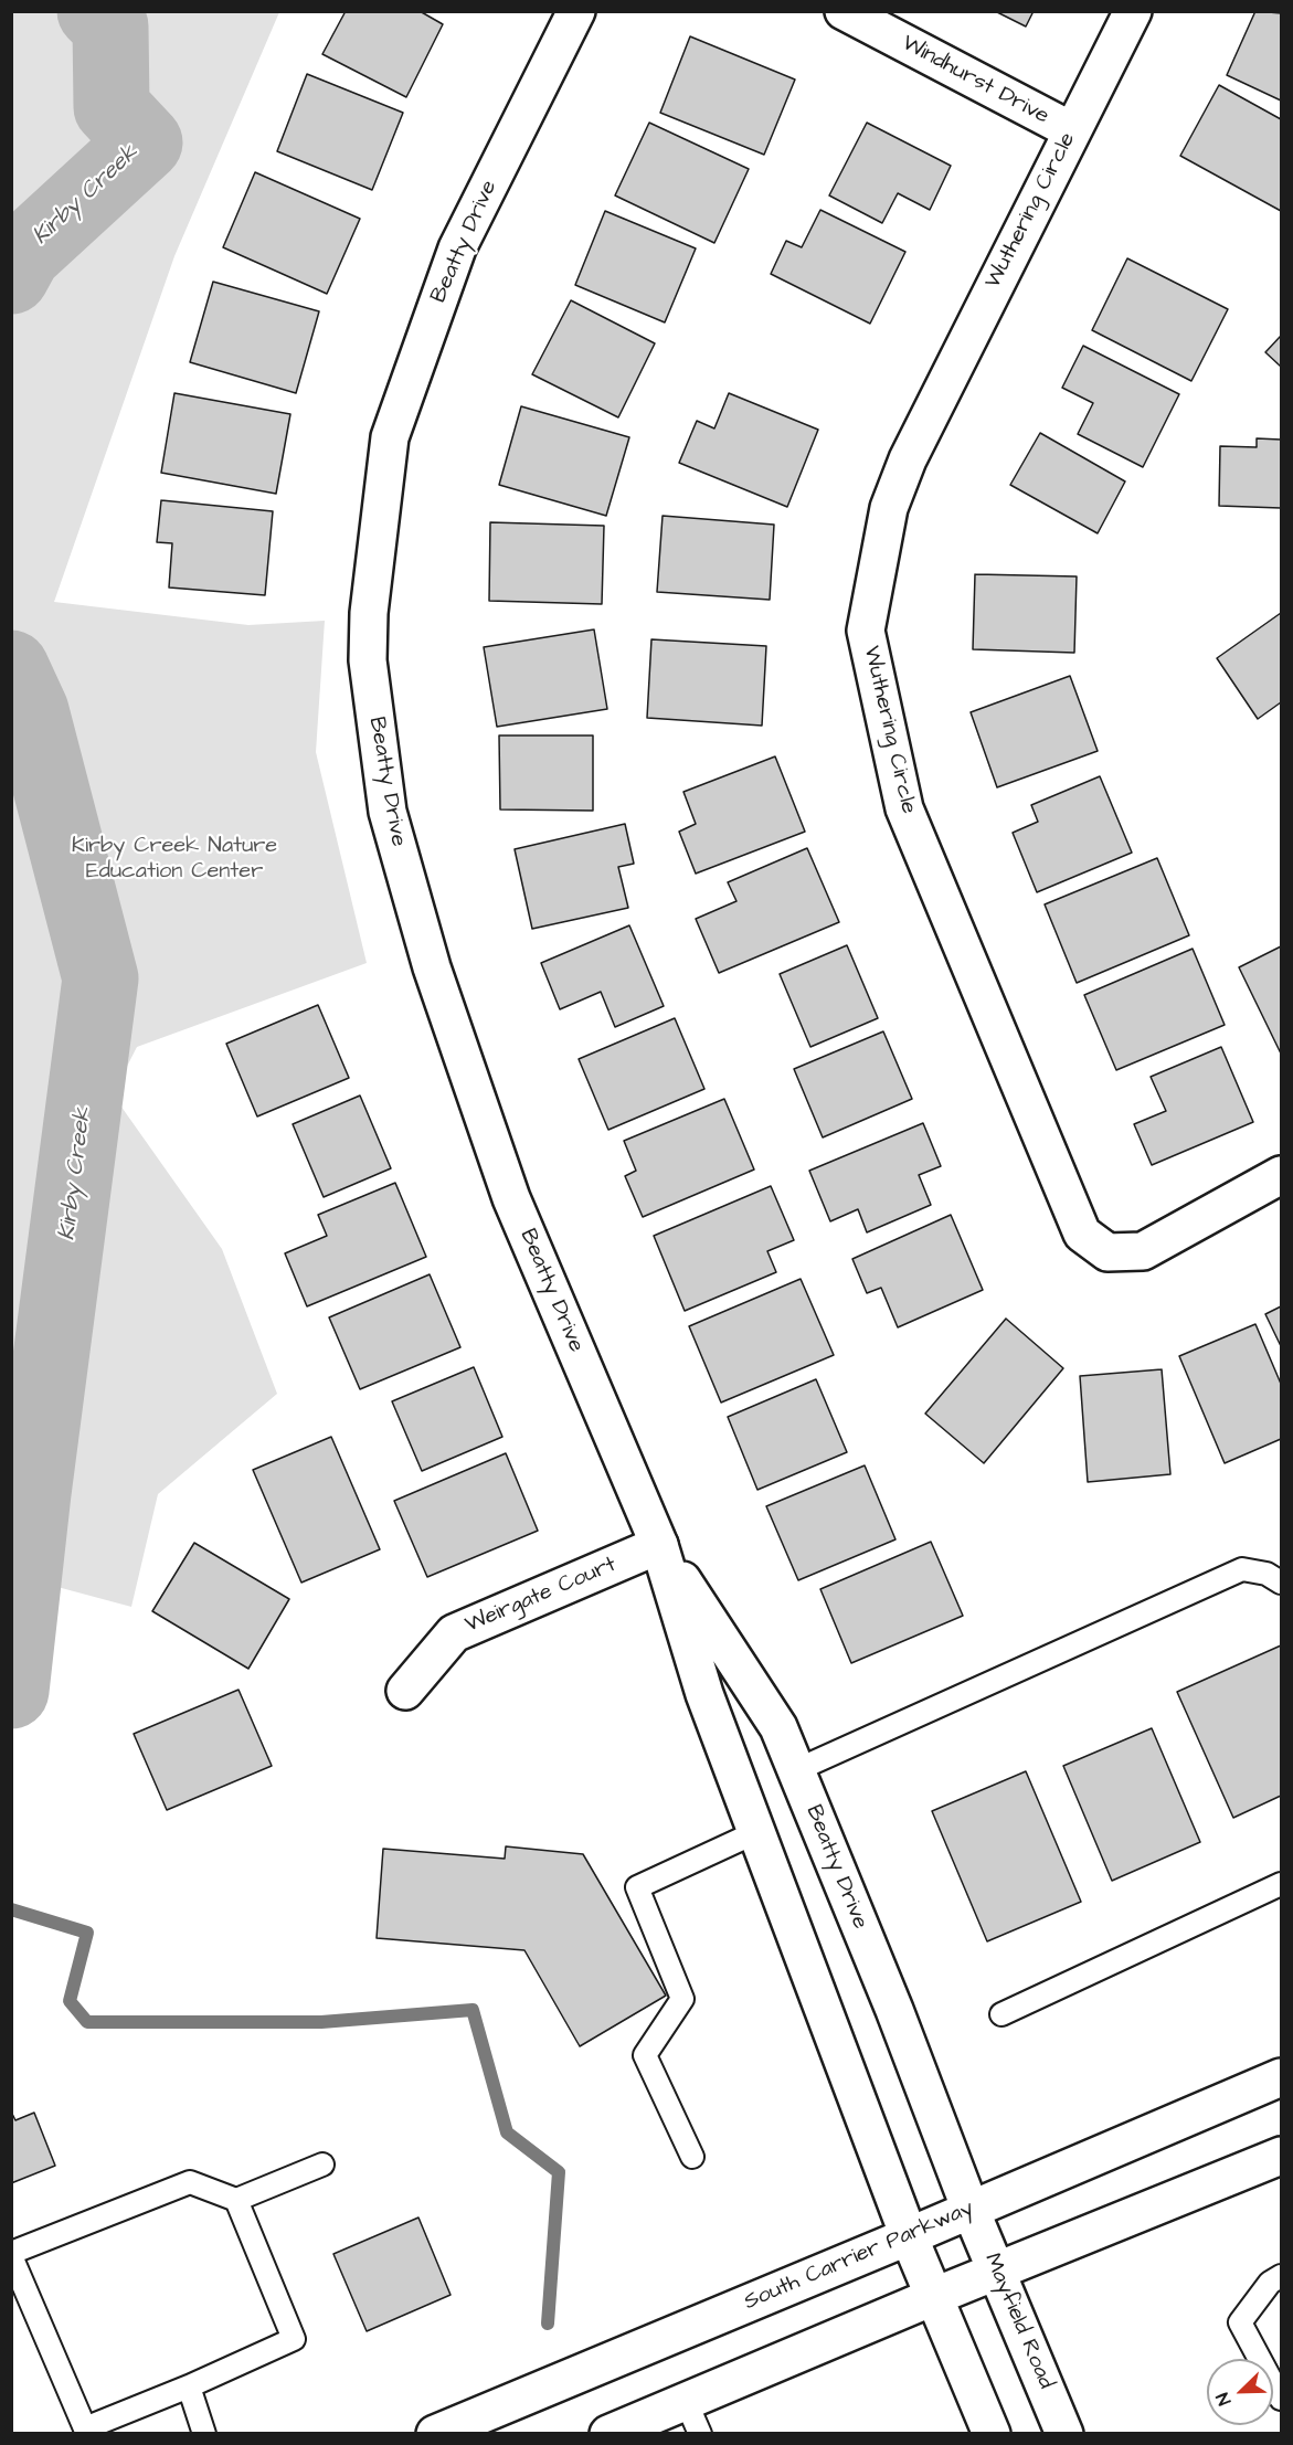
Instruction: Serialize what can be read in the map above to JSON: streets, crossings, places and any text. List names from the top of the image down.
{
  "streets": {
    "street": [
      "Windhurst Drive",
      "Wuthering Circle",
      "Beatty Drive",
      "Weirgate Court",
      "South Carrier Parkway",
      "Mayfield Road"
    ]
  },
  "crossings": [
    ["Windhurst Drive", "Wuthering Circle"],
    ["Beatty Drive", "Weirgate Court"],
    ["Beatty Drive", "South Carrier Parkway"],
    ["Beatty Drive", "Mayfield Road"],
    ["South Carrier Parkway", "Mayfield Road"]
  ],
  "water": ["Kirby Creek"],
  "parks": ["Kirby Creek Nature Education Center"],
  "north": "bottom left"
}
